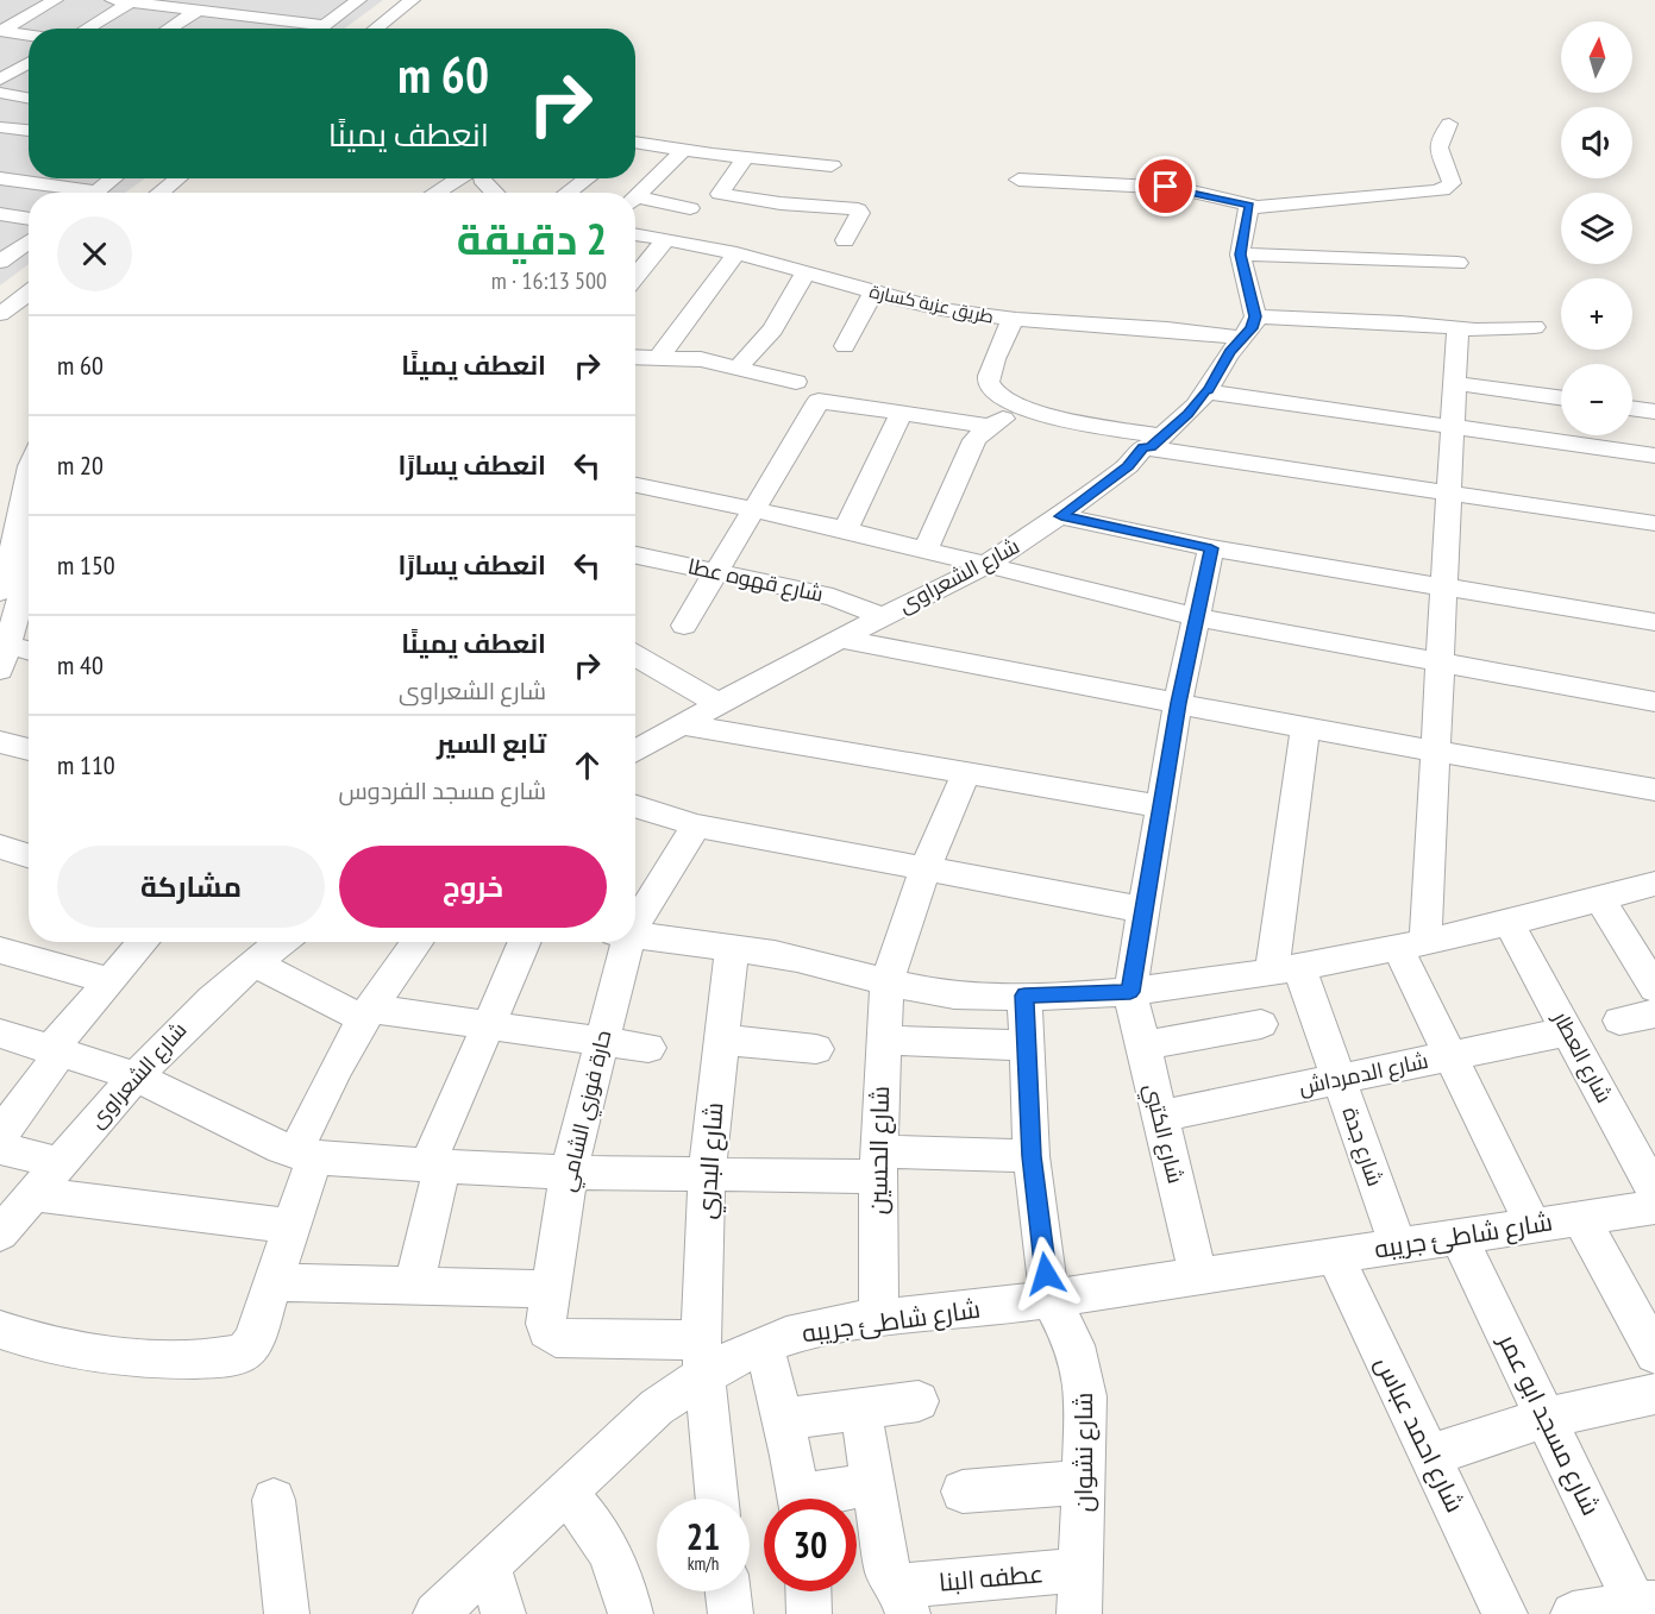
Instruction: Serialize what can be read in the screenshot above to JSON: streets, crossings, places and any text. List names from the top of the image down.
{
  "streets": {
    "street": [
      "طريق عزبة كسارة",
      "شارع الشعراوى",
      "شارع قهوه عطا",
      "شارع العطار",
      "شارع الدمرداش",
      "حارة فوزي الشامي",
      "شارع الكتبي",
      "شارع جدة",
      "شارع الحسين",
      "شارع البدري",
      "شارع شاطئ جريبه",
      "شارع مسجد ابو عمر",
      "شارع احمد عباس",
      "شارع نشوان",
      "عطفه البنا"
    ]
  },
  "crossings": [
    ["طريق عزبة كسارة", "شارع الشعراوى"],
    ["شارع الشعراوى", "شارع قهوه عطا"],
    ["شارع العطار", "شارع الدمرداش"],
    ["شارع العطار", "شارع شاطئ جريبه"],
    ["شارع الدمرداش", "شارع الكتبي"],
    ["شارع الدمرداش", "شارع جدة"],
    ["حارة فوزي الشامي", "شارع البدري"],
    ["حارة فوزي الشامي", "شارع شاطئ جريبه"],
    ["شارع الكتبي", "شارع شاطئ جريبه"],
    ["شارع جدة", "شارع شاطئ جريبه"],
    ["شارع الحسين", "شارع شاطئ جريبه"],
    ["شارع البدري", "شارع شاطئ جريبه"],
    ["شارع شاطئ جريبه", "شارع مسجد ابو عمر"],
    ["شارع شاطئ جريبه", "شارع احمد عباس"],
    ["شارع شاطئ جريبه", "شارع نشوان"],
    ["شارع نشوان", "عطفه البنا"]
  ],
  "north": "top",
  "page": {
    "map_buttons": ["+", "−"],
    "turn": ["60 m", "انعطف يمينًا"],
    "heading": ["2 دقيقة", "500 m · 16:13"],
    "list": [
      {
        "name": "انعطف يمينًا",
        "value": "60 m"
      },
      {
        "name": "انعطف يسارًا",
        "value": "20 m"
      },
      {
        "name": "انعطف يسارًا",
        "value": "150 m"
      },
      {
        "name": "انعطف يمينًا",
        "note": "شارع الشعراوى",
        "value": "40 m"
      },
      {
        "name": "تابع السير",
        "note": "شارع مسجد الفردوس",
        "value": "110 m"
      }
    ],
    "buttons": ["خروج", "مشاركة"],
    "speed": "21 km/h",
    "limit": "30"
  }
}
